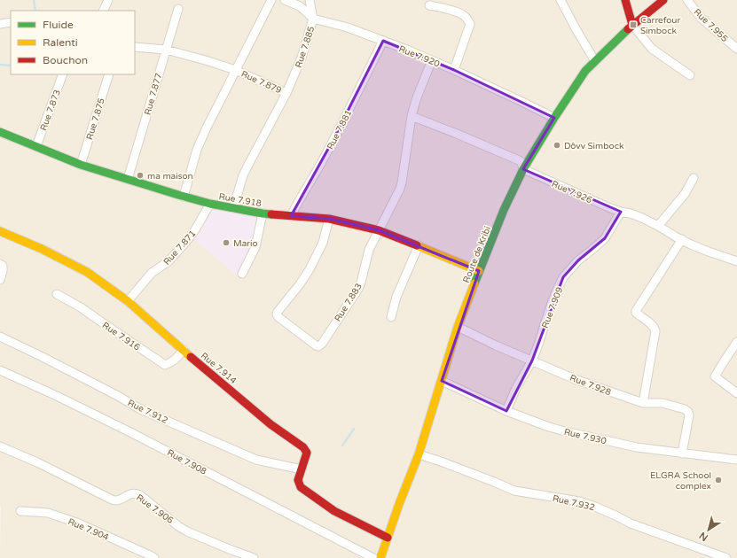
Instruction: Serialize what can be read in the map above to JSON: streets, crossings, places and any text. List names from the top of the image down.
{
  "streets": {
    "street": [
      "Rue 7.955",
      "Rue 7.885",
      "Rue 7.920",
      "Rue 7.879",
      "Rue 7.877",
      "Rue 7.873",
      "Rue 7.875",
      "Rue 7.881",
      "Rue 7.926",
      "Rue 7.918",
      "Rue 7.871",
      "Route de Kribi",
      "Rue 7.883",
      "Rue 7.909",
      "Rue 7.916",
      "Rue 7.914",
      "Rue 7.928",
      "Rue 7.912",
      "Rue 7.930",
      "Rue 7.908",
      "Rue 7.932",
      "Rue 7.906",
      "Rue 7.904"
    ]
  },
  "crossings": [
    ["Rue 7.885", "Rue 7.920"],
    ["Rue 7.885", "Rue 7.879"],
    ["Rue 7.920", "Rue 7.881"],
    ["Rue 7.920", "Route de Kribi"],
    ["Rue 7.920", "Rue 7.883"],
    ["Rue 7.879", "Rue 7.877"],
    ["Rue 7.879", "Rue 7.918"],
    ["Rue 7.877", "Rue 7.918"],
    ["Rue 7.873", "Rue 7.918"],
    ["Rue 7.875", "Rue 7.918"],
    ["Rue 7.881", "Rue 7.918"],
    ["Rue 7.926", "Route de Kribi"],
    ["Rue 7.926", "Rue 7.883"],
    ["Rue 7.926", "Rue 7.909"],
    ["Rue 7.918", "Rue 7.871"],
    ["Rue 7.918", "Route de Kribi"],
    ["Rue 7.918", "Rue 7.883"],
    ["Rue 7.871", "Rue 7.914"],
    ["Route de Kribi", "Rue 7.914"],
    ["Route de Kribi", "Rue 7.928"],
    ["Route de Kribi", "Rue 7.930"],
    ["Route de Kribi", "Rue 7.932"],
    ["Rue 7.909", "Rue 7.928"],
    ["Rue 7.909", "Rue 7.930"],
    ["Rue 7.916", "Rue 7.914"],
    ["Rue 7.914", "Rue 7.912"],
    ["Rue 7.928", "Rue 7.930"]
  ],
  "places": {
    "transit": ["Carrefour Simbock"],
    "other": [
      "Dôvv Simbock",
      "ma maison",
      "Mario",
      "ELGRA School complex"
    ]
  },
  "legend": ["Fluide", "Ralenti", "Bouchon"],
  "north": "bottom left"
}
